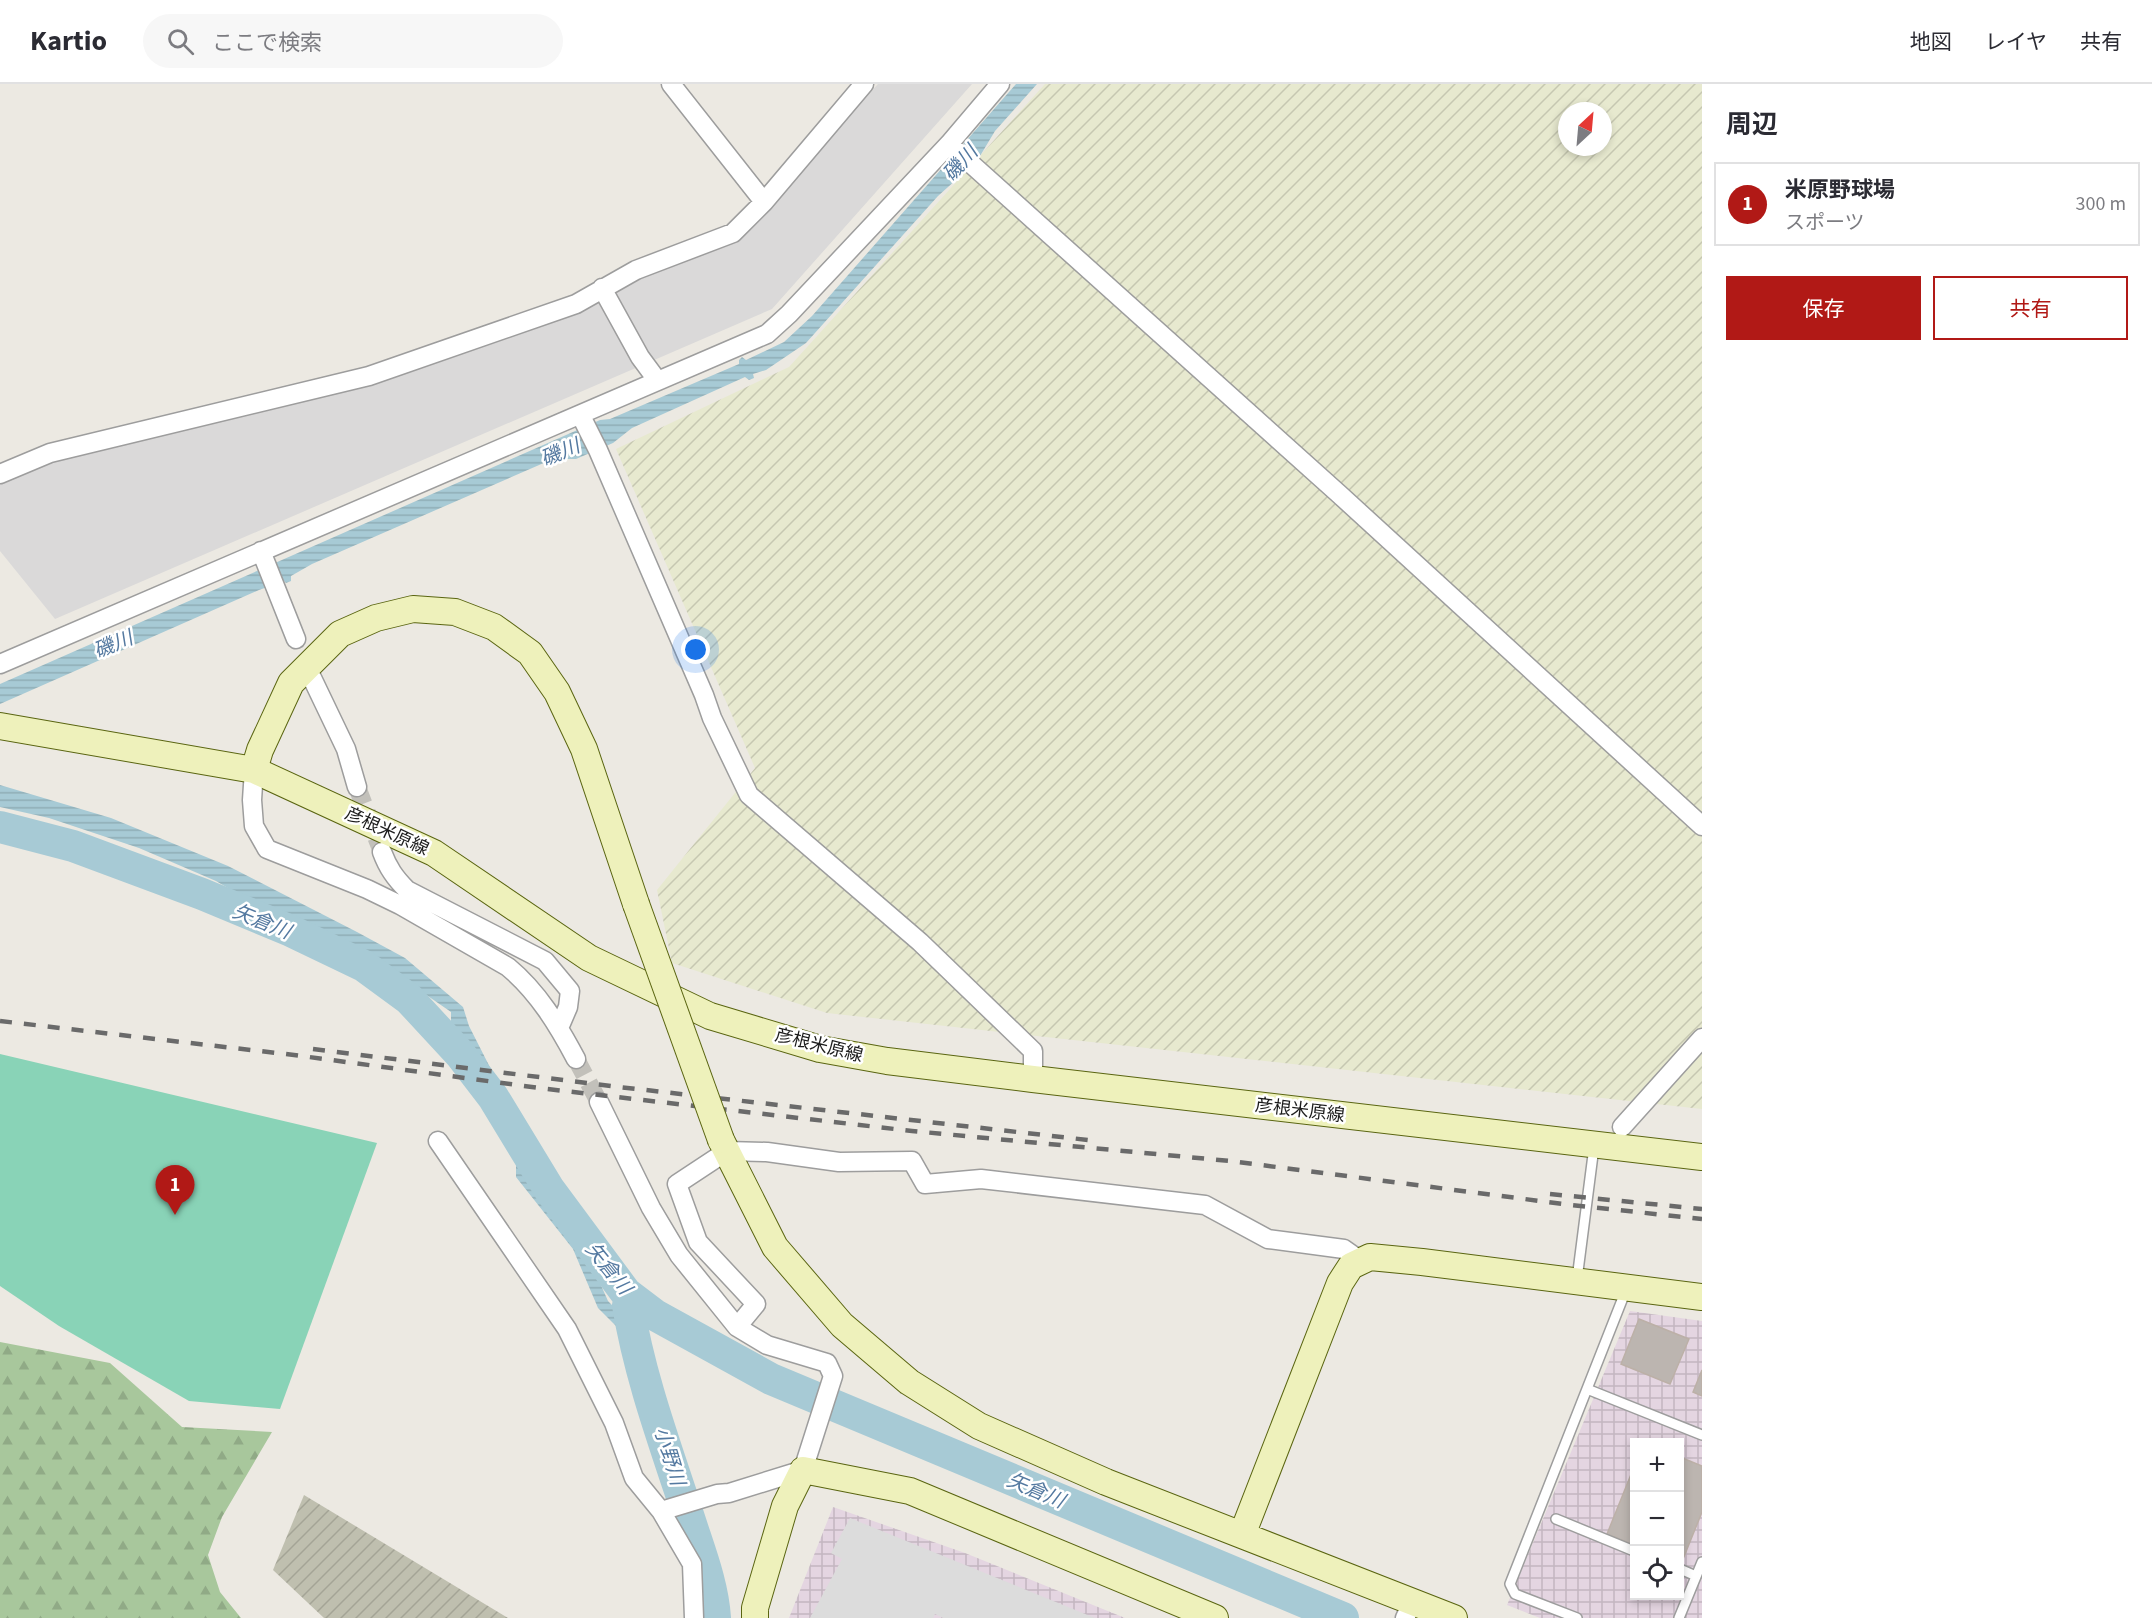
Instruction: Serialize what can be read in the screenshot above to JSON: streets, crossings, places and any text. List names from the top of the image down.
{
  "streets": {
    "street": ["彦根米原線"]
  },
  "water": ["磯川", "矢倉川", "小野川"],
  "north": "top right",
  "page": {
    "header": "Kartio",
    "search": "ここで検索",
    "nav": ["地図", "レイヤ", "共有"],
    "heading": "周辺",
    "list": [
      {
        "mark": "1",
        "name": "米原野球場",
        "note": "スポーツ",
        "value": "300 m"
      }
    ],
    "buttons": ["保存", "共有"],
    "pins": "1",
    "map_buttons": ["+", "−"]
  }
}
